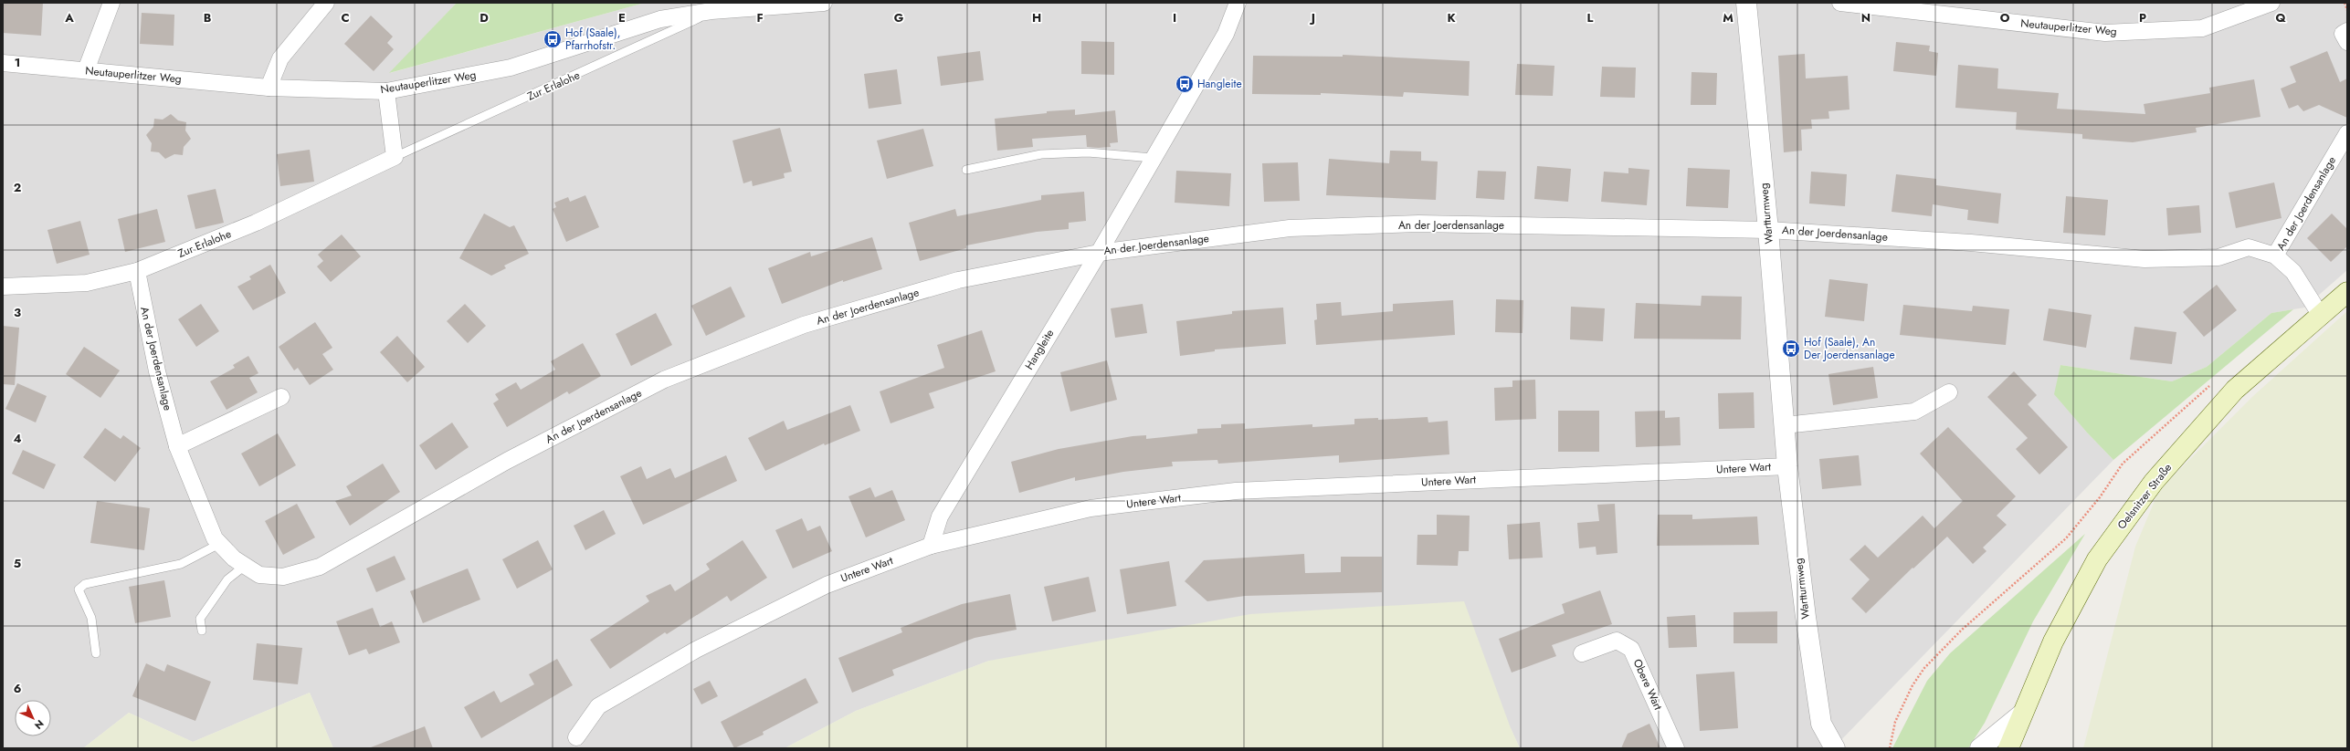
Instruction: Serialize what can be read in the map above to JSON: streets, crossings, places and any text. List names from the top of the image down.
{
  "streets": {
    "main road": ["Oelsnitzer Straße"],
    "street": [
      "Neutauperlitzer Weg",
      "Zur Erlalohe",
      "An der Joerdensanlage",
      "Wartturmweg",
      "Hangleite",
      "Untere Wart",
      "Obere Wart"
    ]
  },
  "crossings": [
    ["Neutauperlitzer Weg", "Zur Erlalohe"],
    ["Zur Erlalohe", "An der Joerdensanlage"],
    ["An der Joerdensanlage", "Wartturmweg"],
    ["An der Joerdensanlage", "Hangleite"],
    ["An der Joerdensanlage", "Oelsnitzer Straße"],
    ["Wartturmweg", "Untere Wart"],
    ["Hangleite", "Untere Wart"]
  ],
  "places": {
    "bus stop": ["Hof (Saale), Pfarrhofstr.", "Hangleite", "Hof (Saale), An Der Joerdensanlage"]
  },
  "north": "bottom right",
  "grid": {
    "columns": [
      "A",
      "B",
      "C",
      "D",
      "E",
      "F",
      "G",
      "H",
      "I",
      "J",
      "K",
      "L",
      "M",
      "N",
      "O",
      "P",
      "Q"
    ],
    "rows": [
      "1",
      "2",
      "3",
      "4",
      "5",
      "6"
    ]
  }
}
